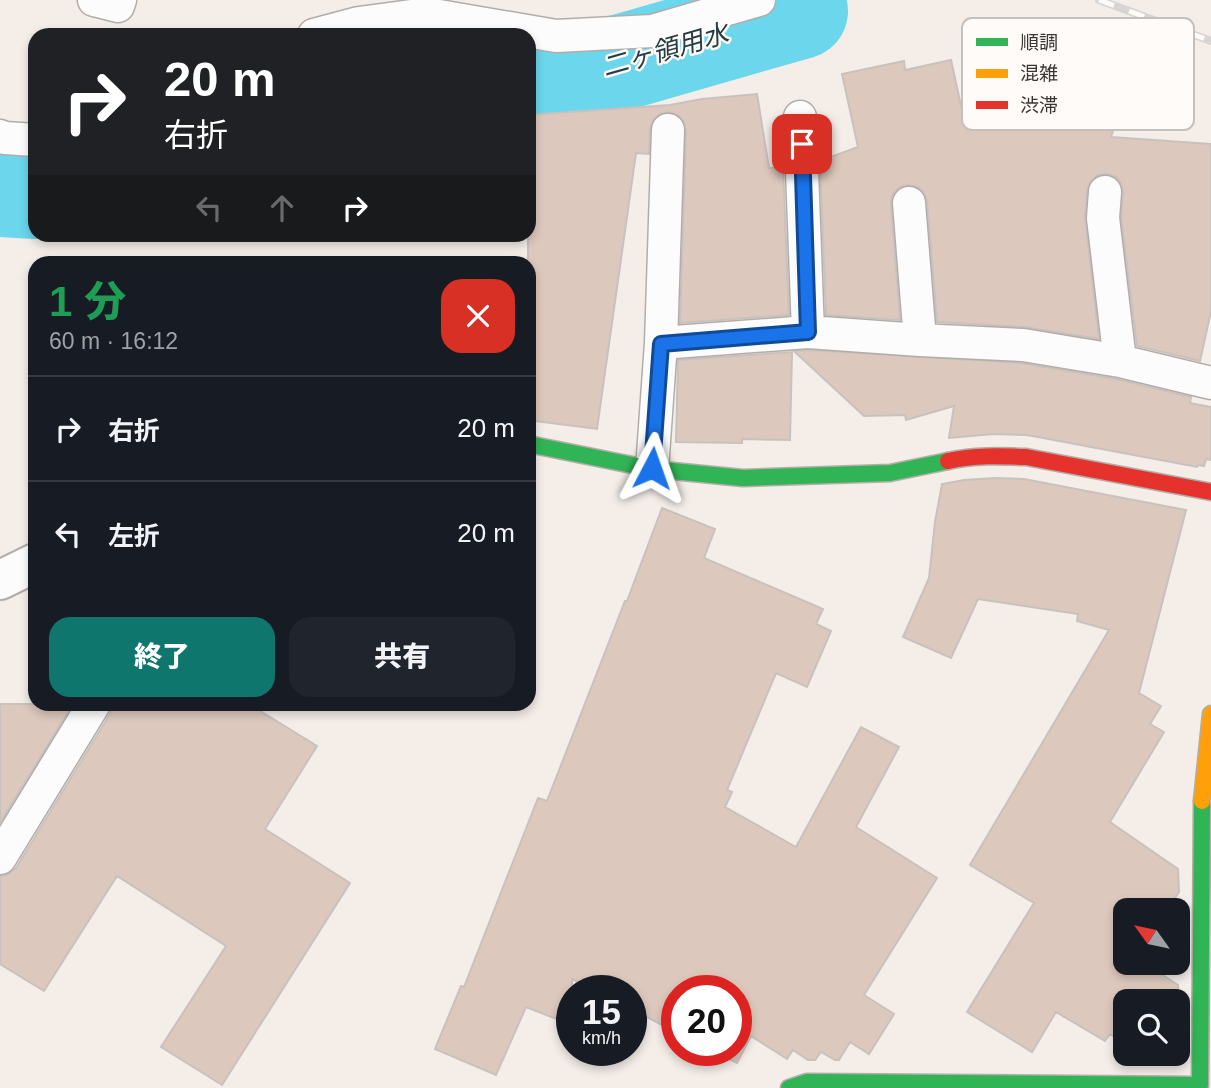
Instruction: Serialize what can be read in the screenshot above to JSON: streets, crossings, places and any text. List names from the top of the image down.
{
  "water": ["二ヶ領用水"],
  "legend": ["順調", "混雑", "渋滞"],
  "north": "top left",
  "page": {
    "turn": ["20 m", "右折"],
    "heading": ["1 分", "60 m · 16:12"],
    "list": [
      {
        "name": "右折",
        "value": "20 m"
      },
      {
        "name": "左折",
        "value": "20 m"
      }
    ],
    "buttons": ["終了", "共有"],
    "speed": "15 km/h",
    "limit": "20"
  }
}
